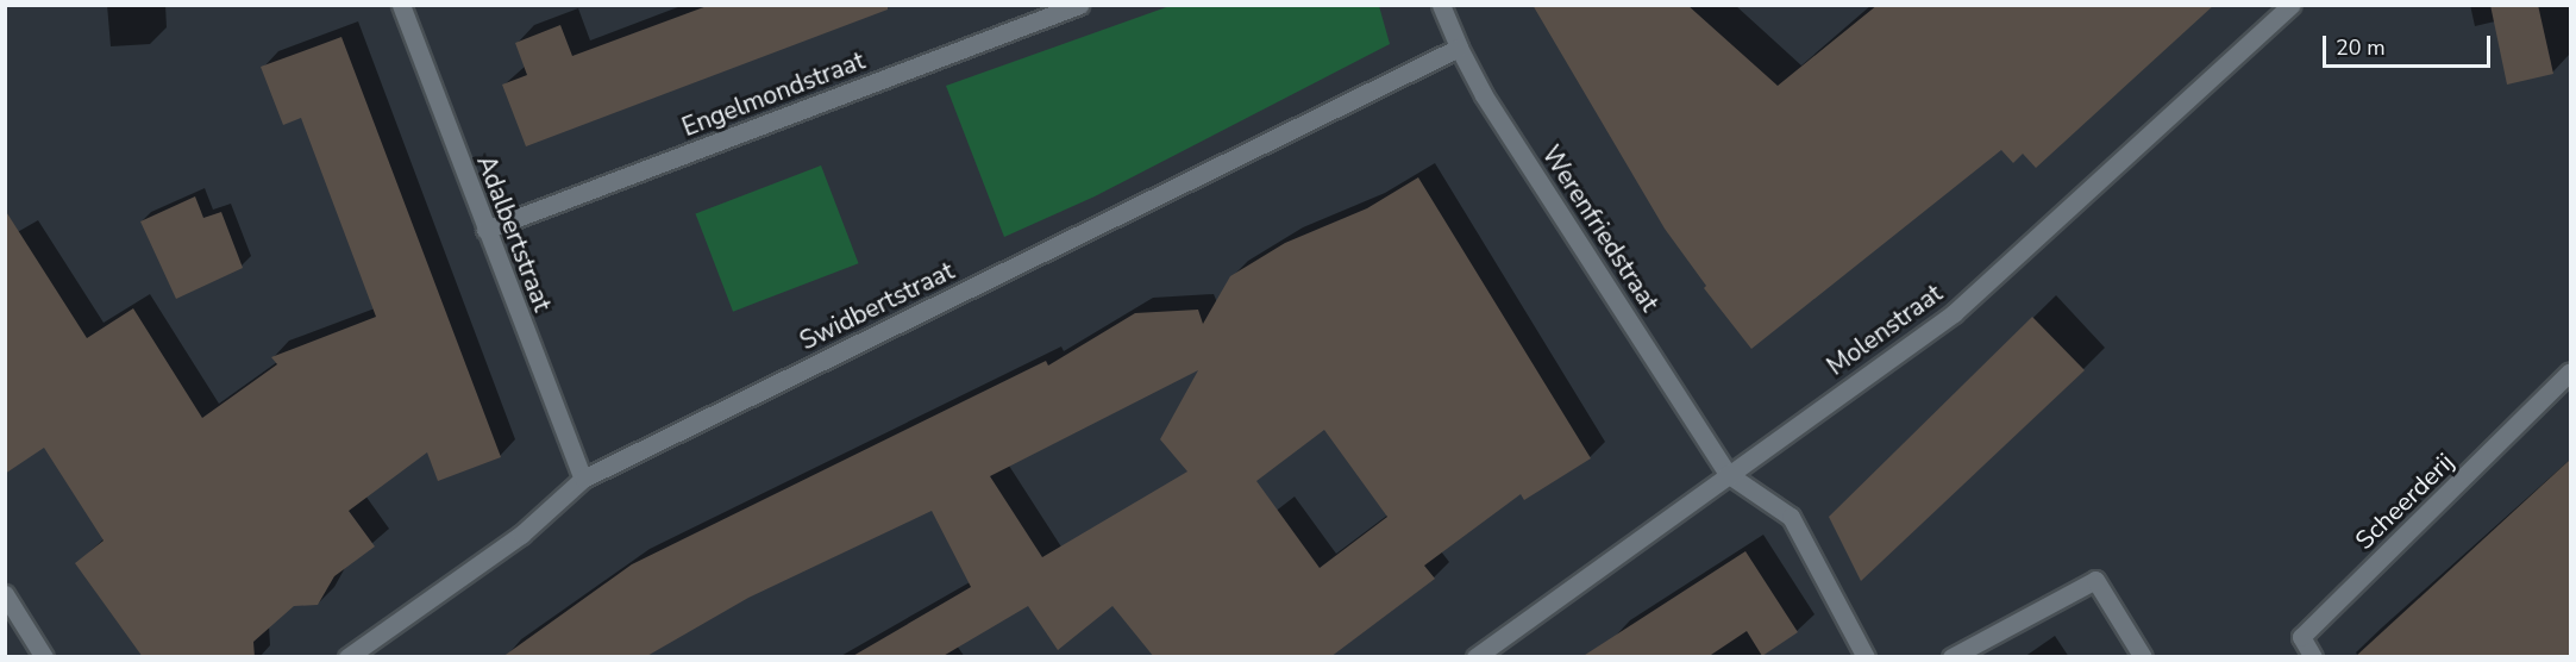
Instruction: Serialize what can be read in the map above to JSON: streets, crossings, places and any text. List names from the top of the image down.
{
  "streets": {
    "street": [
      "Engelmondstraat",
      "Werenfriedstraat",
      "Adalbertstraat",
      "Swidbertstraat",
      "Molenstraat",
      "Scheerderij"
    ]
  },
  "crossings": [
    ["Engelmondstraat", "Adalbertstraat"],
    ["Werenfriedstraat", "Swidbertstraat"],
    ["Werenfriedstraat", "Molenstraat"],
    ["Adalbertstraat", "Swidbertstraat"]
  ],
  "scale_bar": "20 m"
}
